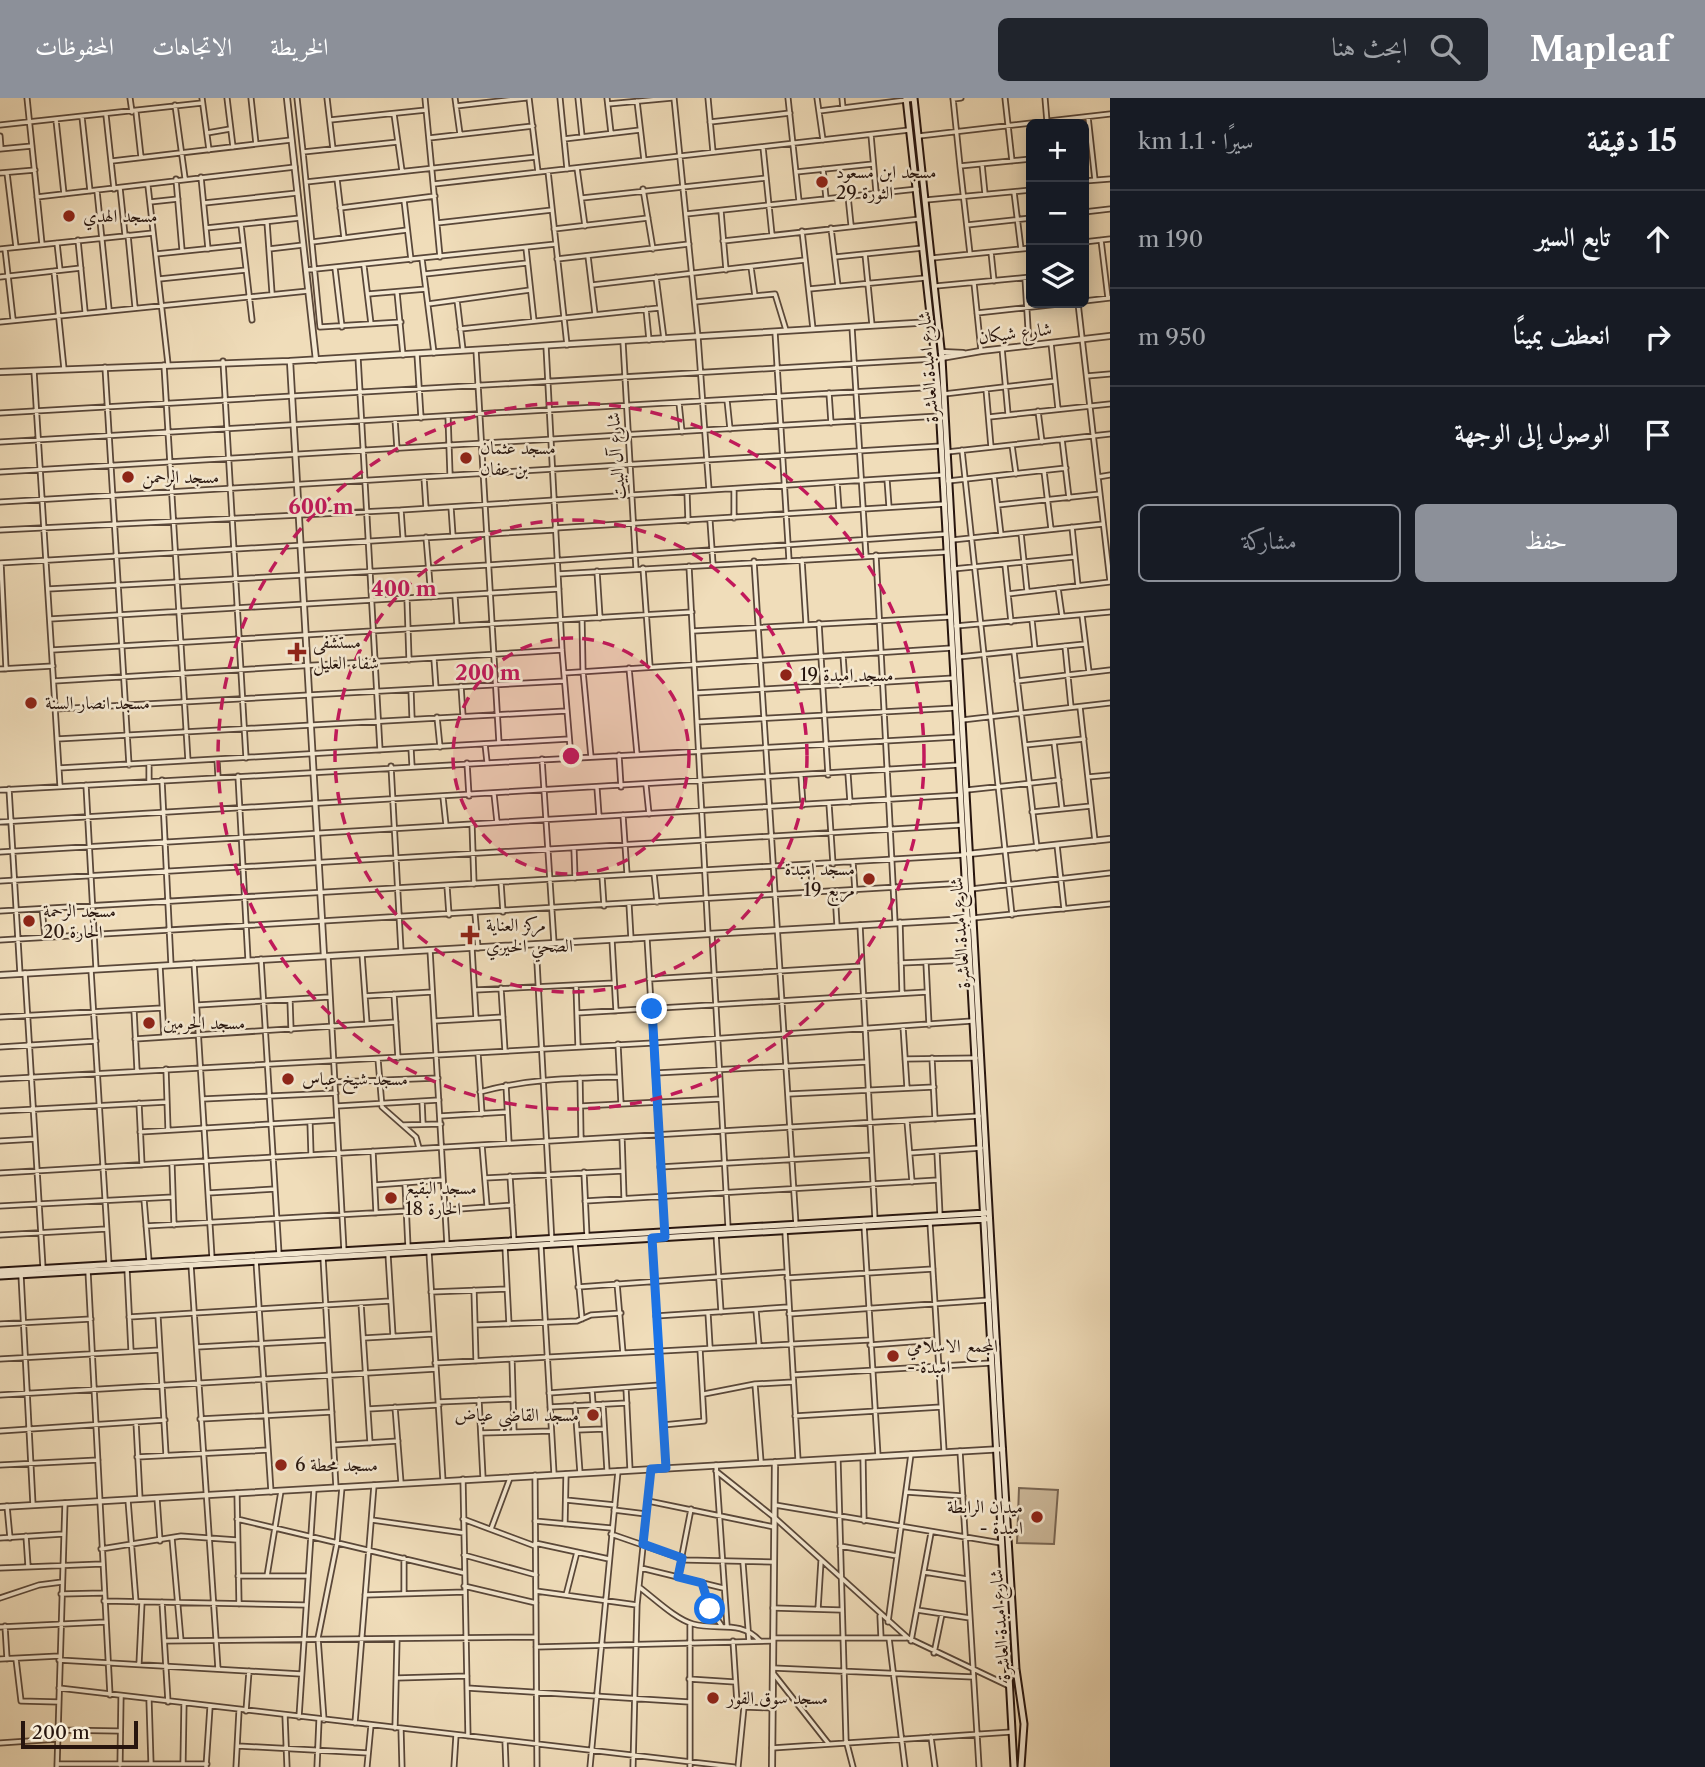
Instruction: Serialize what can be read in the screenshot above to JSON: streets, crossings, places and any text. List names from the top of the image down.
{
  "streets": {
    "main road": ["شارع امبدة العاشرة"],
    "street": ["شارع شيكان", "شارع آل البيت"]
  },
  "crossings": [
    ["شارع شيكان", "شارع امبدة العاشرة"]
  ],
  "places": {
    "other": [
      "مسجد ابن مسعود الثورة 29",
      "مسجد الهدي",
      "مسجد عثمان بن عفان",
      "مسجد الرحمن",
      "مسجد امبدة 19",
      "مسجد انصار السنة",
      "مسجد امبدة مربع 19",
      "مسجد الرحمة الحارة 20",
      "مسجد الحرمين",
      "مسجد شيخ عباس",
      "مسجد البقيع الحارة 18",
      "المجمع الاسلامي - امبدة",
      "مسجد القاضي عياض",
      "مسجد محطة 6",
      "ميدان الرابطة - امبدة",
      "مسجد سوق الفور"
    ],
    "health": ["مستشفى شفاء العليل", "مركز العناية الصحي الخيري"]
  },
  "scale_bar": "200 m",
  "page": {
    "header": "Mapleaf",
    "search": "ابحث هنا",
    "nav": ["الخريطة", "الاتجاهات", "المحفوظات"],
    "heading": ["15 دقيقة", "سيرًا · 1.1 km"],
    "map_buttons": ["+", "−"],
    "list": [
      ["تابع السير", "190 m"],
      ["انعطف يمينًا", "950 m"],
      "الوصول إلى الوجهة"
    ],
    "buttons": ["حفظ", "مشاركة"],
    "scale": "200 m"
  },
  "rings": ["600 m", "400 m", "200 m"]
}
